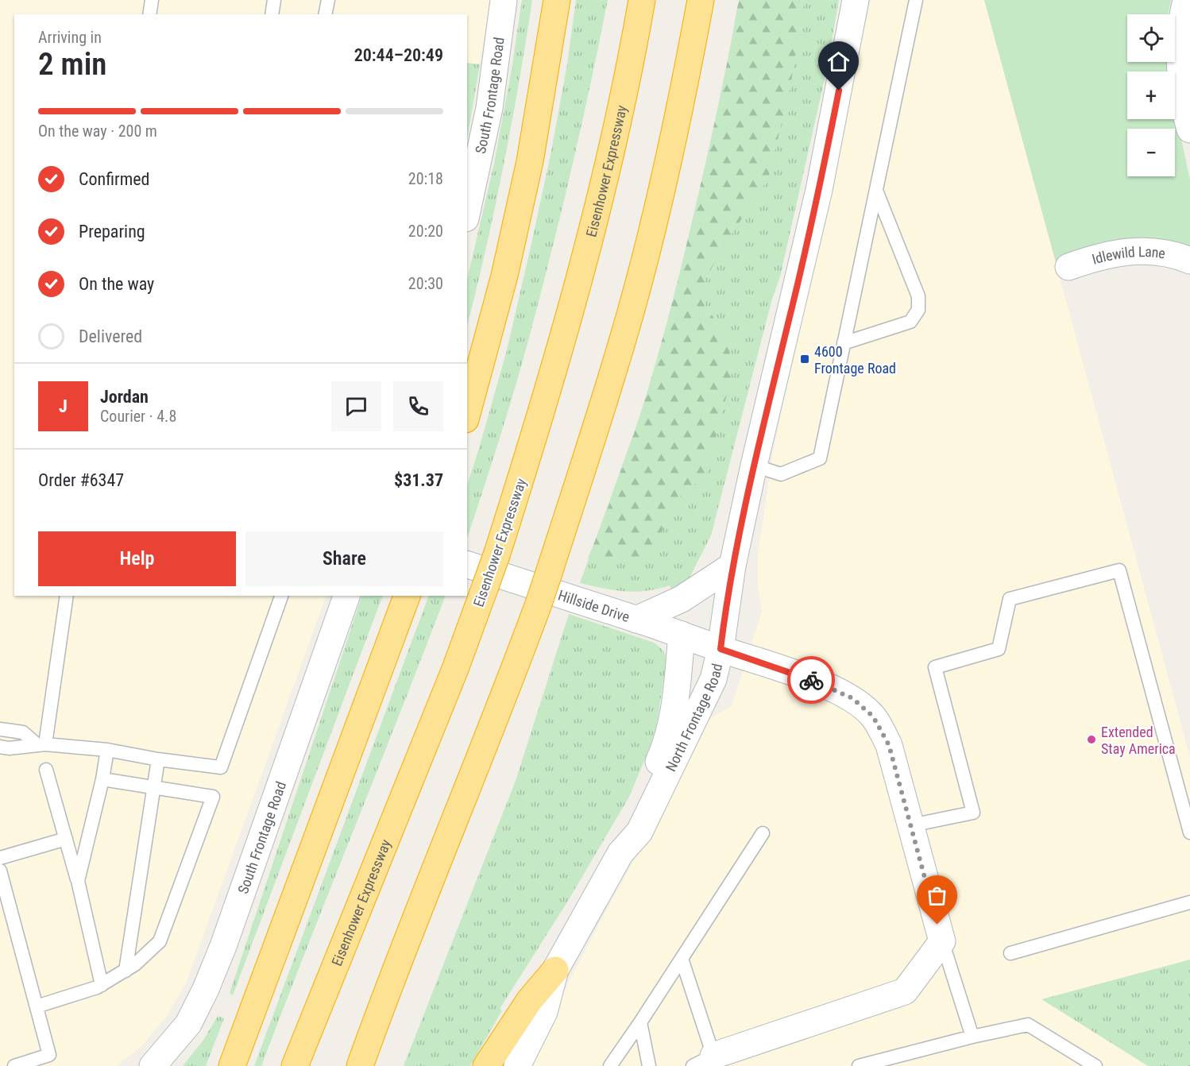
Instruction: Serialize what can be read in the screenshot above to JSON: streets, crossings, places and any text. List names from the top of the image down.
{
  "streets": {
    "highway": ["Eisenhower Expressway"],
    "main road": [
      "South Frontage Road",
      "Idlewild Lane",
      "Hillside Drive",
      "North Frontage Road"
    ]
  },
  "crossings": [
    ["Hillside Drive", "North Frontage Road"]
  ],
  "places": {
    "transit": ["4600 Frontage Road"],
    "other": ["Extended Stay America"]
  },
  "page": {
    "map_buttons": ["+", "−"],
    "heading": ["2 min", "Arriving in", "20:44–20:49"],
    "panel": [
      "Jordan",
      "Courier · 4.8",
      "Order #6347",
      "$31.37"
    ],
    "bar": "On the way · 200 m",
    "list": [
      ["Confirmed", "20:18"],
      ["Preparing", "20:20"],
      ["On the way", "20:30"],
      "Delivered"
    ],
    "round": "J",
    "buttons": ["Help", "Share"]
  }
}
